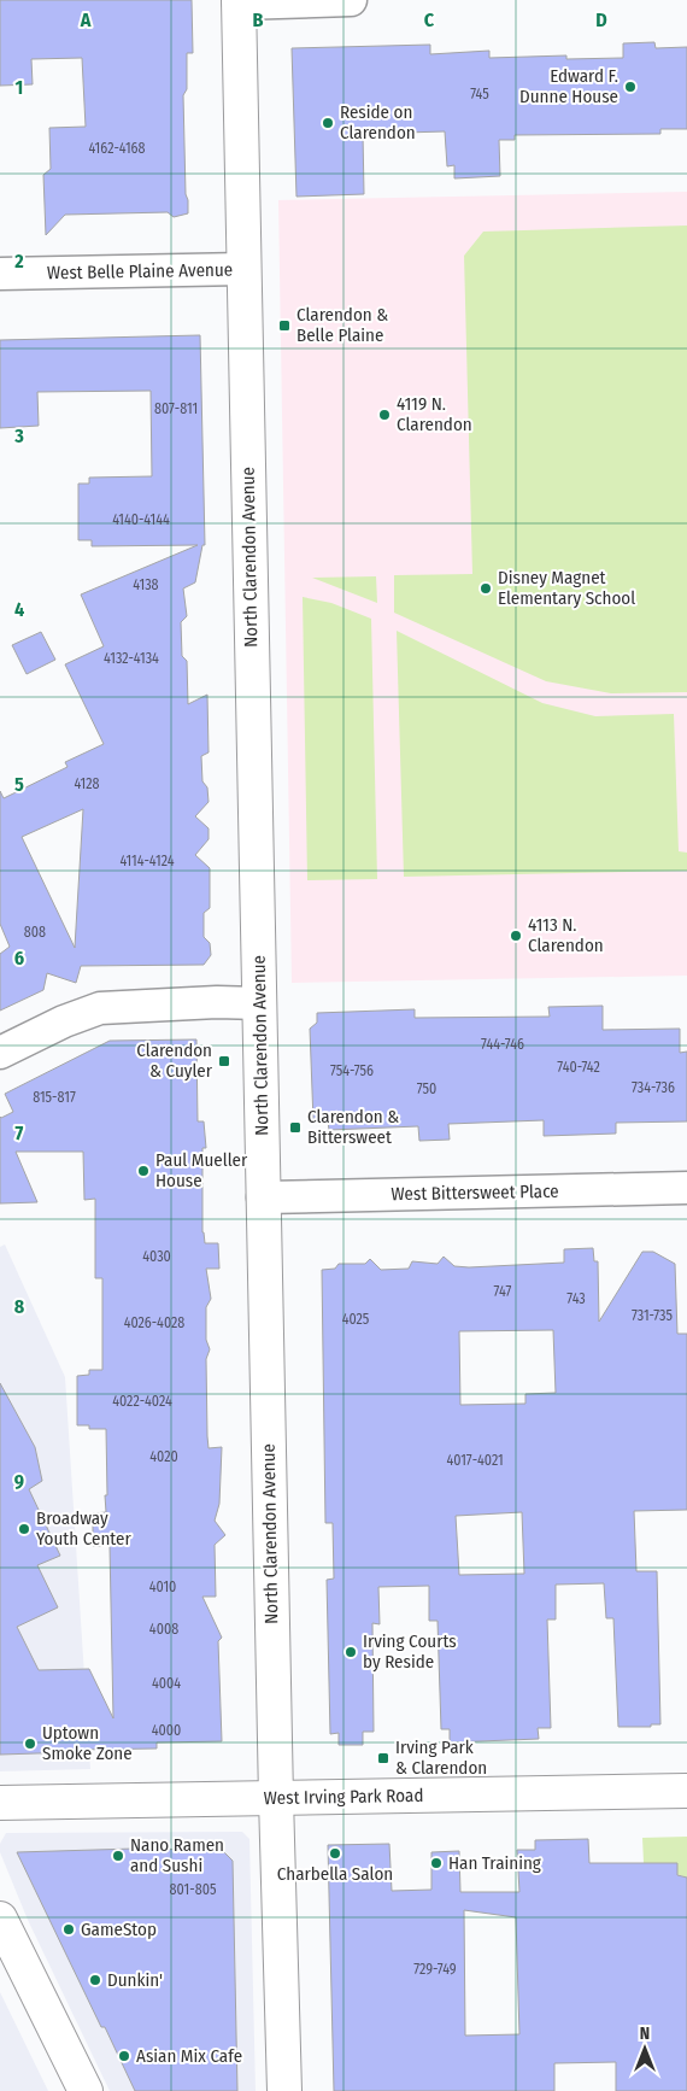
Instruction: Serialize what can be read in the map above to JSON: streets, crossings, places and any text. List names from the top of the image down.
{
  "streets": {
    "street": [
      "West Belle Plaine Avenue",
      "North Clarendon Avenue",
      "West Bittersweet Place",
      "West Irving Park Road"
    ]
  },
  "crossings": [
    ["West Belle Plaine Avenue", "North Clarendon Avenue"],
    ["North Clarendon Avenue", "West Bittersweet Place"],
    ["North Clarendon Avenue", "West Irving Park Road"]
  ],
  "places": {
    "other": [
      "Edward F. Dunne House",
      "Reside on Clarendon",
      "4119 N. Clarendon",
      "Disney Magnet Elementary School",
      "4113 N. Clarendon",
      "Paul Mueller House",
      "Broadway Youth Center",
      "Irving Courts by Reside",
      "Uptown Smoke Zone",
      "Charbella Salon",
      "Nano Ramen and Sushi",
      "Han Training",
      "GameStop",
      "Dunkin'",
      "Asian Mix Cafe"
    ],
    "transit": [
      "Clarendon & Belle Plaine",
      "Clarendon & Cuyler",
      "Clarendon & Bittersweet",
      "Irving Park & Clarendon"
    ]
  },
  "house_numbers": [
    "745",
    "4162-4168",
    "807-811",
    "4140-4144",
    "4138",
    "4132-4134",
    "4128",
    "4114-4124",
    "808",
    "744-746",
    "740-742",
    "754-756",
    "734-736",
    "750",
    "815-817",
    "4030",
    "747",
    "743",
    "731-735",
    "4025",
    "4026-4028",
    "4022-4024",
    "4020",
    "4017-4021",
    "4010",
    "4008",
    "4004",
    "4000",
    "801-805",
    "729-749"
  ],
  "north": "top",
  "grid": {
    "columns": [
      "A",
      "B",
      "C",
      "D"
    ],
    "rows": [
      "1",
      "2",
      "3",
      "4",
      "5",
      "6",
      "7",
      "8",
      "9"
    ]
  }
}
